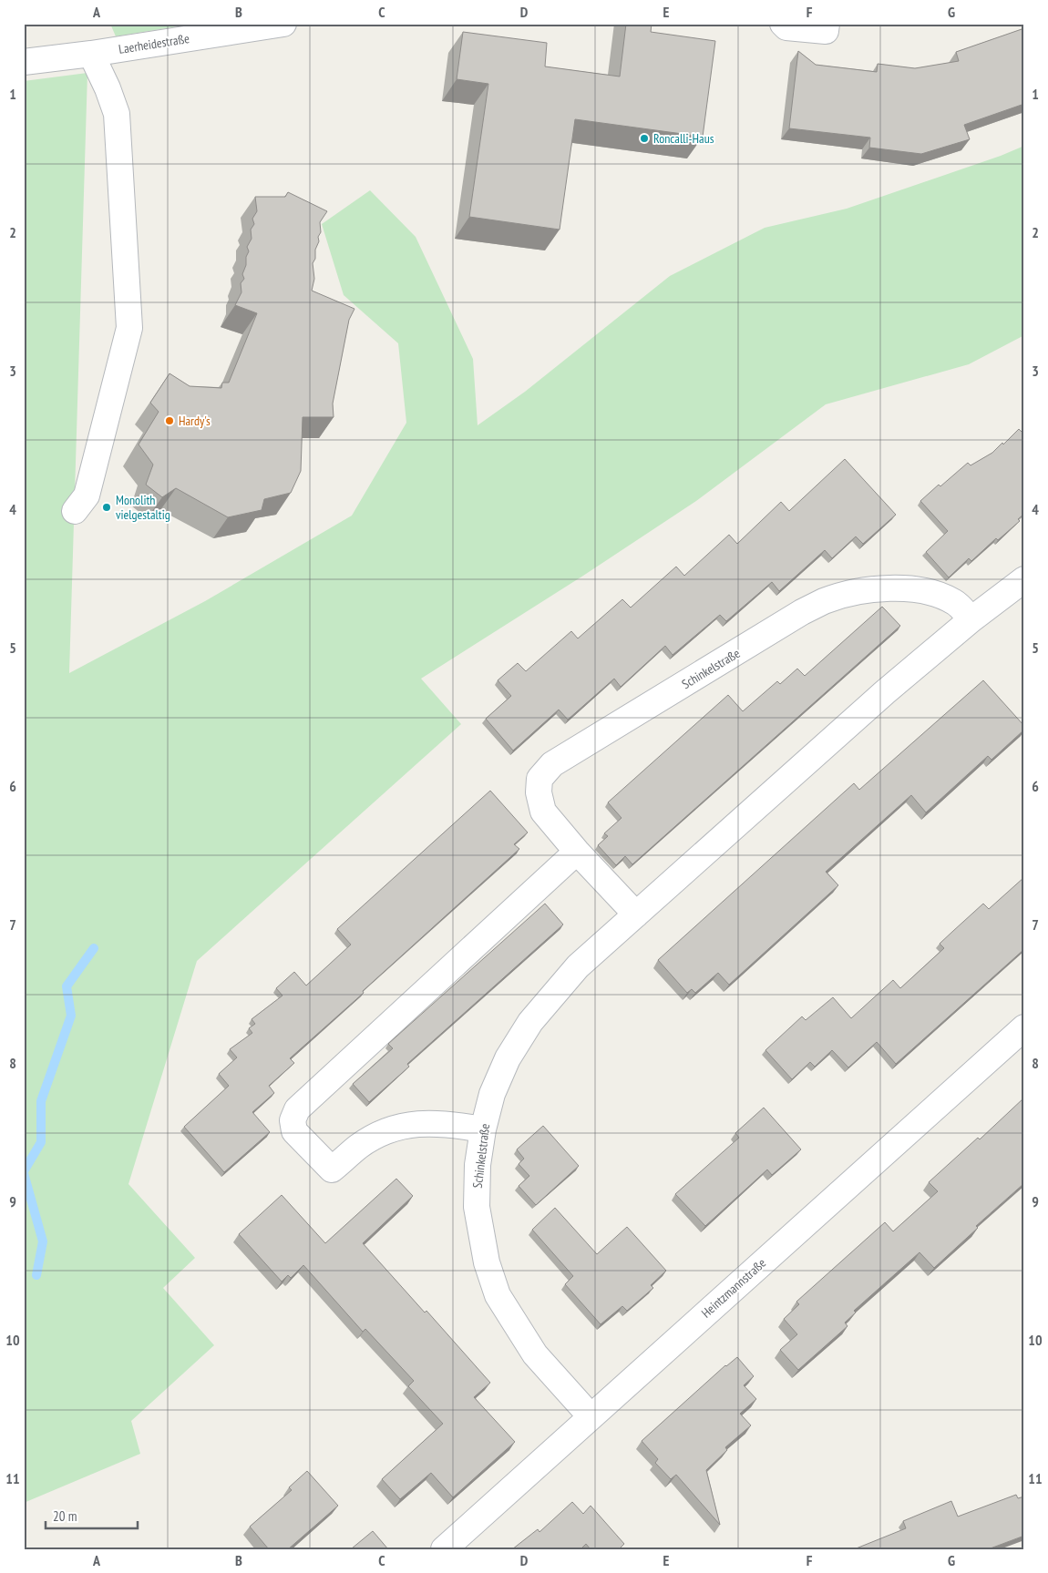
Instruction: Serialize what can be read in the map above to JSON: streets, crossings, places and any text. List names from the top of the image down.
{
  "streets": {
    "street": ["Laerheidestraße", "Schinkelstraße", "Heintzmannstraße"]
  },
  "crossings": [
    ["Schinkelstraße", "Heintzmannstraße"]
  ],
  "places": ["Roncalli-Haus", "Hardy's", "Monolith vielgestaltig"],
  "scale_bar": "20 m",
  "grid": {
    "columns": [
      "A",
      "B",
      "C",
      "D",
      "E",
      "F",
      "G"
    ],
    "rows": [
      "1",
      "2",
      "3",
      "4",
      "5",
      "6",
      "7",
      "8",
      "9",
      "10",
      "11"
    ]
  }
}
